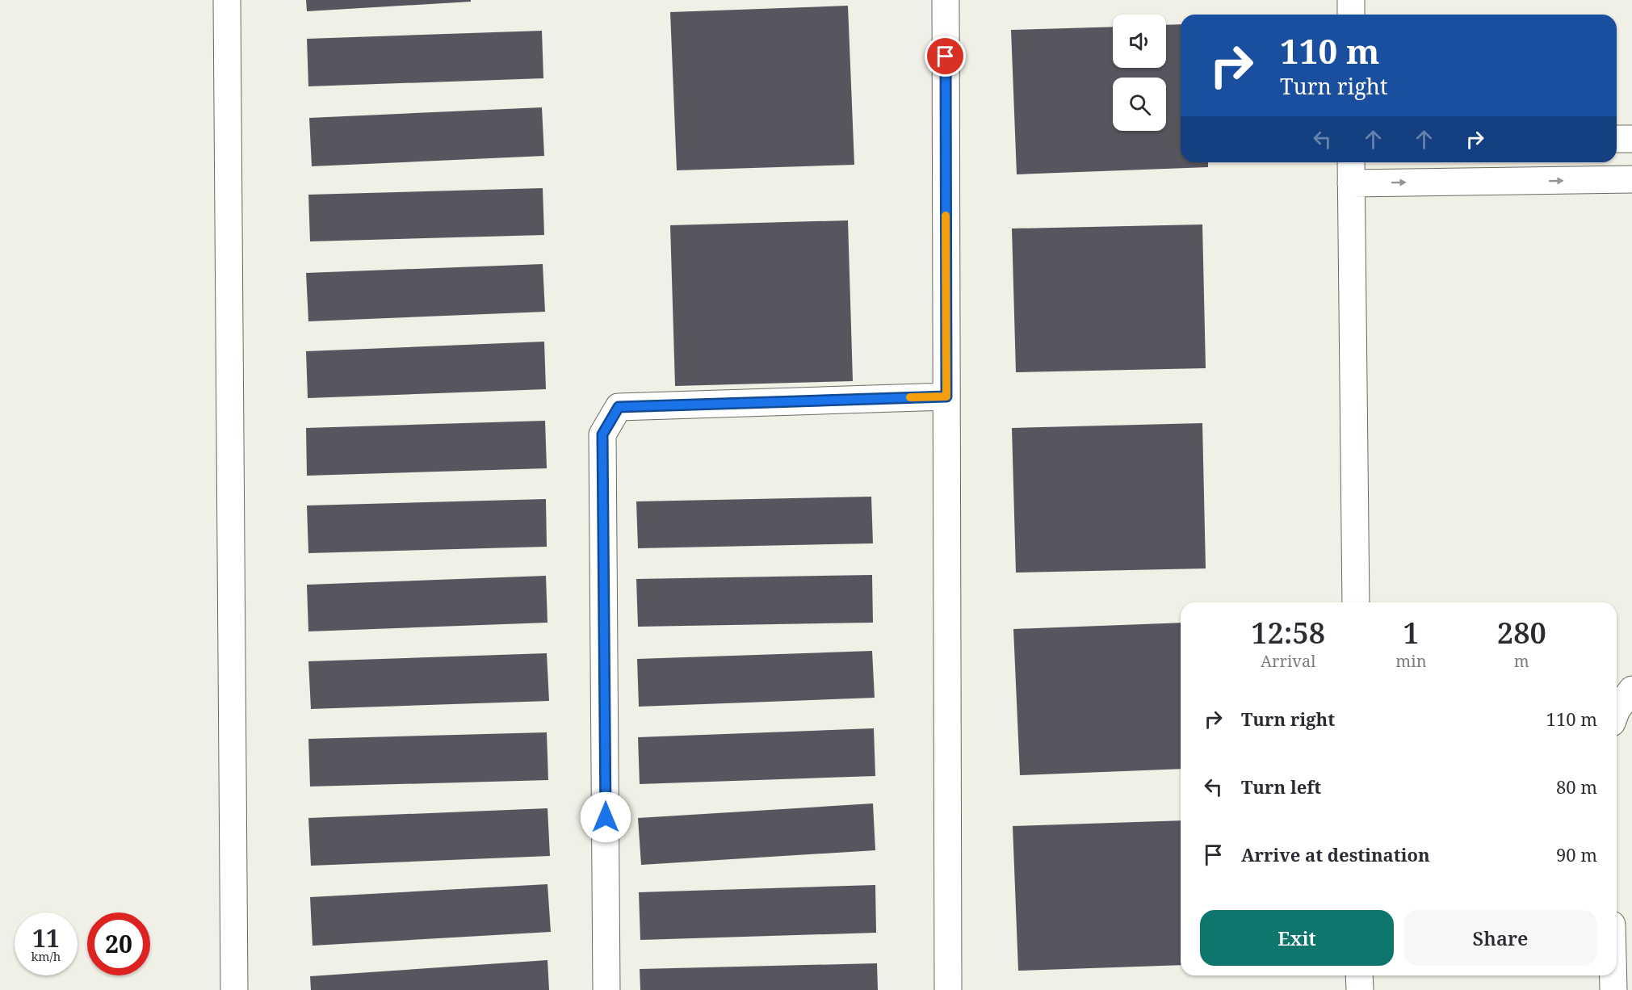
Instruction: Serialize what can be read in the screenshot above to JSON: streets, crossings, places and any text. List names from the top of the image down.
{
  "page": {
    "turn": ["110 m", "Turn right"],
    "eta": [
      "12:58",
      "Arrival",
      "1",
      "min",
      "280",
      "m"
    ],
    "list": [
      {
        "name": "Turn right",
        "value": "110 m"
      },
      {
        "name": "Turn left",
        "value": "80 m"
      },
      {
        "name": "Arrive at destination",
        "value": "90 m"
      }
    ],
    "buttons": ["Exit", "Share"],
    "speed": "11 km/h",
    "limit": "20"
  }
}
